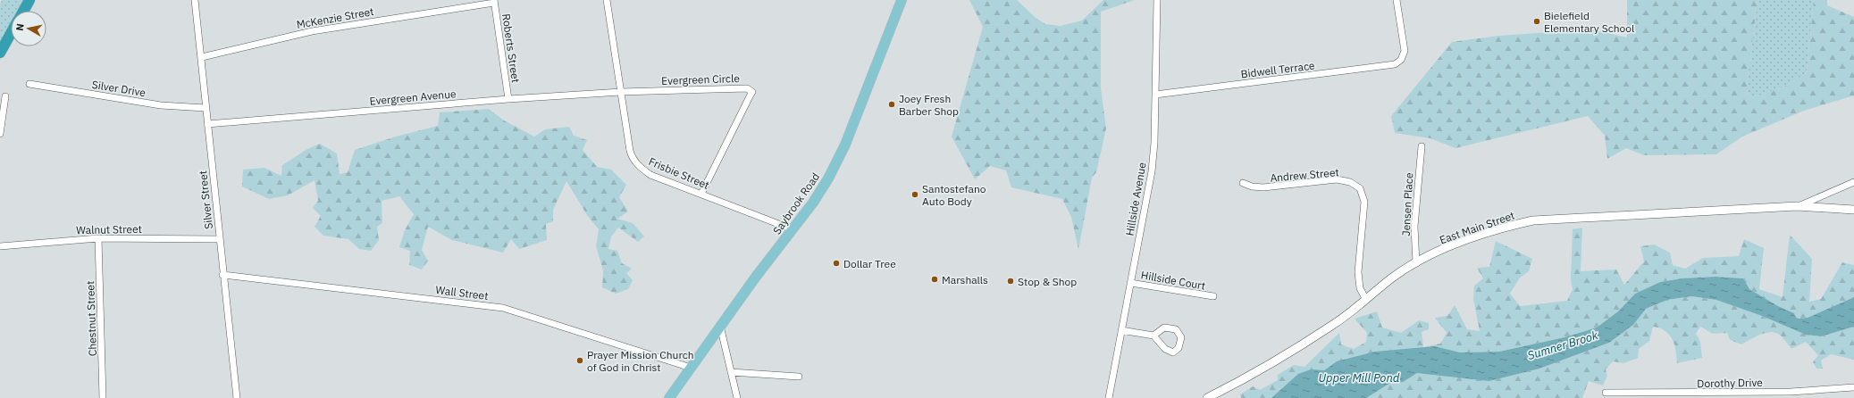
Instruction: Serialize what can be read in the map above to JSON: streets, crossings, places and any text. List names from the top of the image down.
{
  "streets": {
    "main road": ["Saybrook Road", "East Main Street"],
    "street": [
      "McKenzie Street",
      "Roberts Street",
      "Bidwell Terrace",
      "Evergreen Circle",
      "Silver Drive",
      "Evergreen Avenue",
      "Frisbie Street",
      "Andrew Street",
      "Hillside Avenue",
      "Silver Street",
      "Jensen Place",
      "Walnut Street",
      "Hillside Court",
      "Wall Street",
      "Chestnut Street",
      "Dorothy Drive"
    ]
  },
  "crossings": [
    ["McKenzie Street", "Roberts Street"],
    ["McKenzie Street", "Silver Street"],
    ["Roberts Street", "Evergreen Avenue"],
    ["Bidwell Terrace", "Hillside Avenue"],
    ["Evergreen Circle", "Evergreen Avenue"],
    ["Evergreen Circle", "Frisbie Street"],
    ["Silver Drive", "Silver Street"],
    ["Evergreen Avenue", "Frisbie Street"],
    ["Evergreen Avenue", "Silver Street"],
    ["Frisbie Street", "Saybrook Road"],
    ["Andrew Street", "East Main Street"],
    ["Hillside Avenue", "Hillside Court"],
    ["Silver Street", "Walnut Street"],
    ["Silver Street", "Wall Street"],
    ["Saybrook Road", "Wall Street"],
    ["Jensen Place", "East Main Street"],
    ["Walnut Street", "Chestnut Street"]
  ],
  "water": ["Sumner Brook", "Upper Mill Pond"],
  "places": [
    "Bielefield Elementary School",
    "Joey Fresh Barber Shop",
    "Santostefano Auto Body",
    "Dollar Tree",
    "Marshalls",
    "Stop & Shop",
    "Prayer Mission Church of God in Christ"
  ],
  "north": "left"
}
